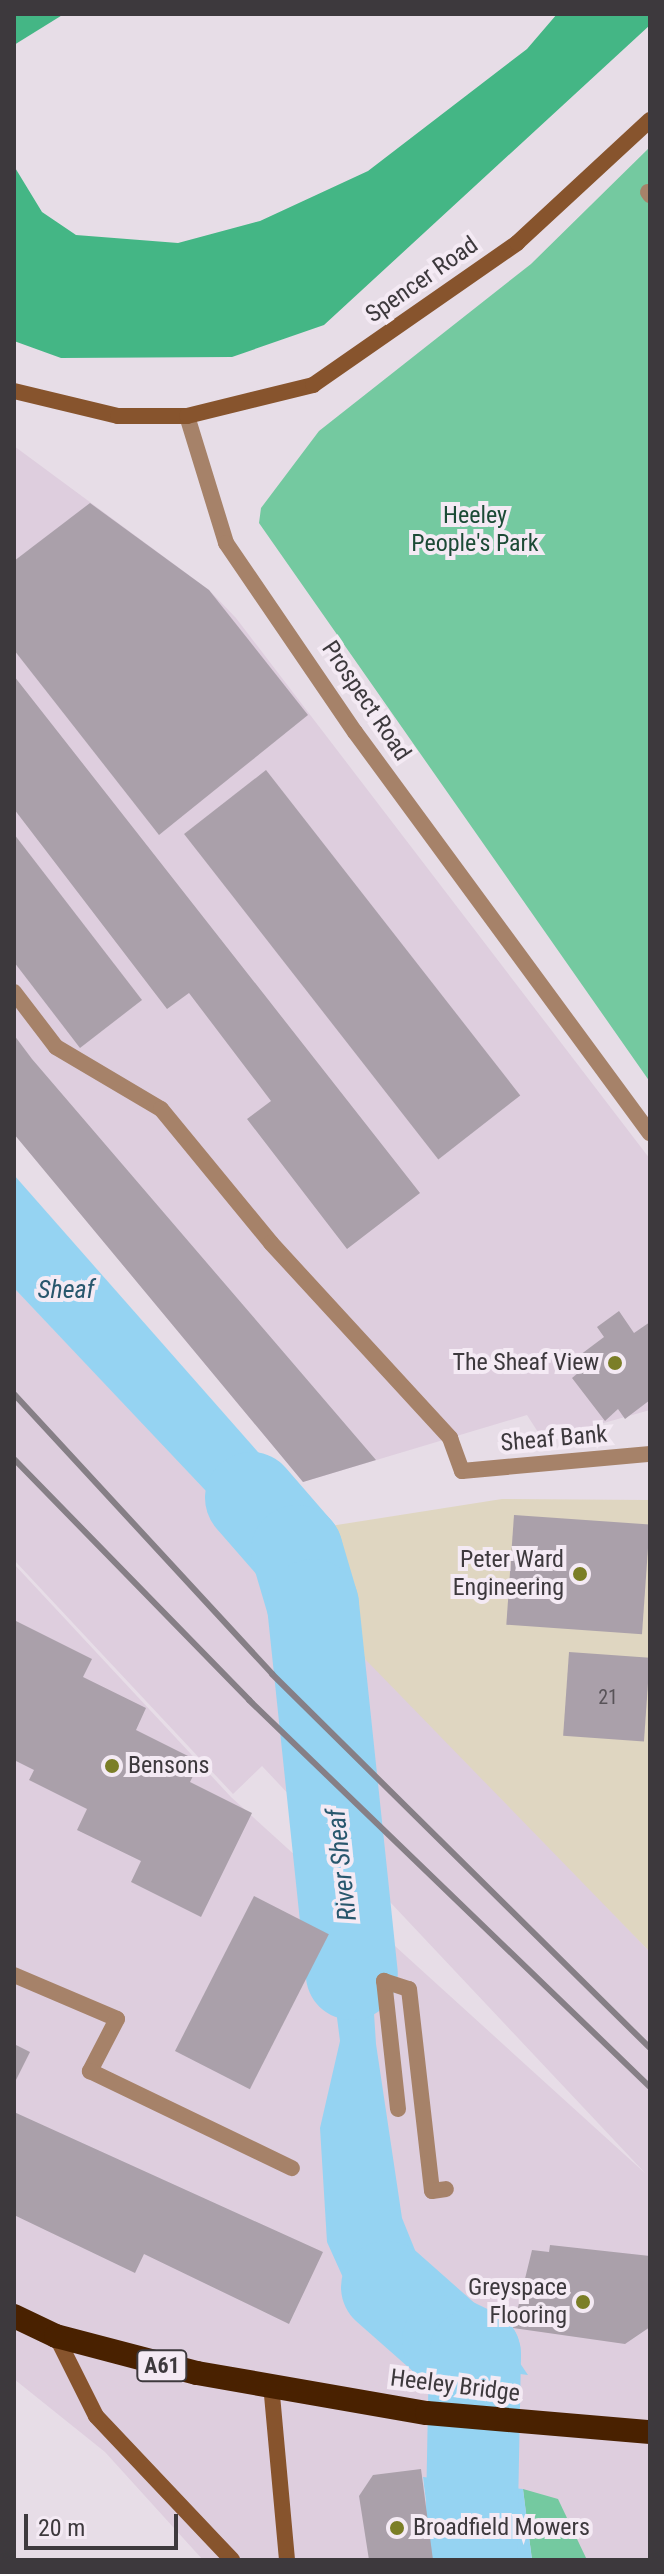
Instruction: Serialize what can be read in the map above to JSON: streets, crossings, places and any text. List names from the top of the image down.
{
  "streets": {
    "highway": ["A61", "Heeley Bridge"],
    "main road": ["Spencer Road"],
    "street": ["Prospect Road", "Sheaf Bank"]
  },
  "crossings": [
    ["Spencer Road", "Prospect Road"],
    ["A61", "Heeley Bridge"]
  ],
  "water": ["Sheaf", "River Sheaf"],
  "parks": ["Heeley People's Park"],
  "places": [
    "The Sheaf View",
    "Peter Ward Engineering",
    "Bensons",
    "Greyspace Flooring",
    "Broadfield Mowers"
  ],
  "house_numbers": ["21"],
  "scale_bar": "20 m"
}
